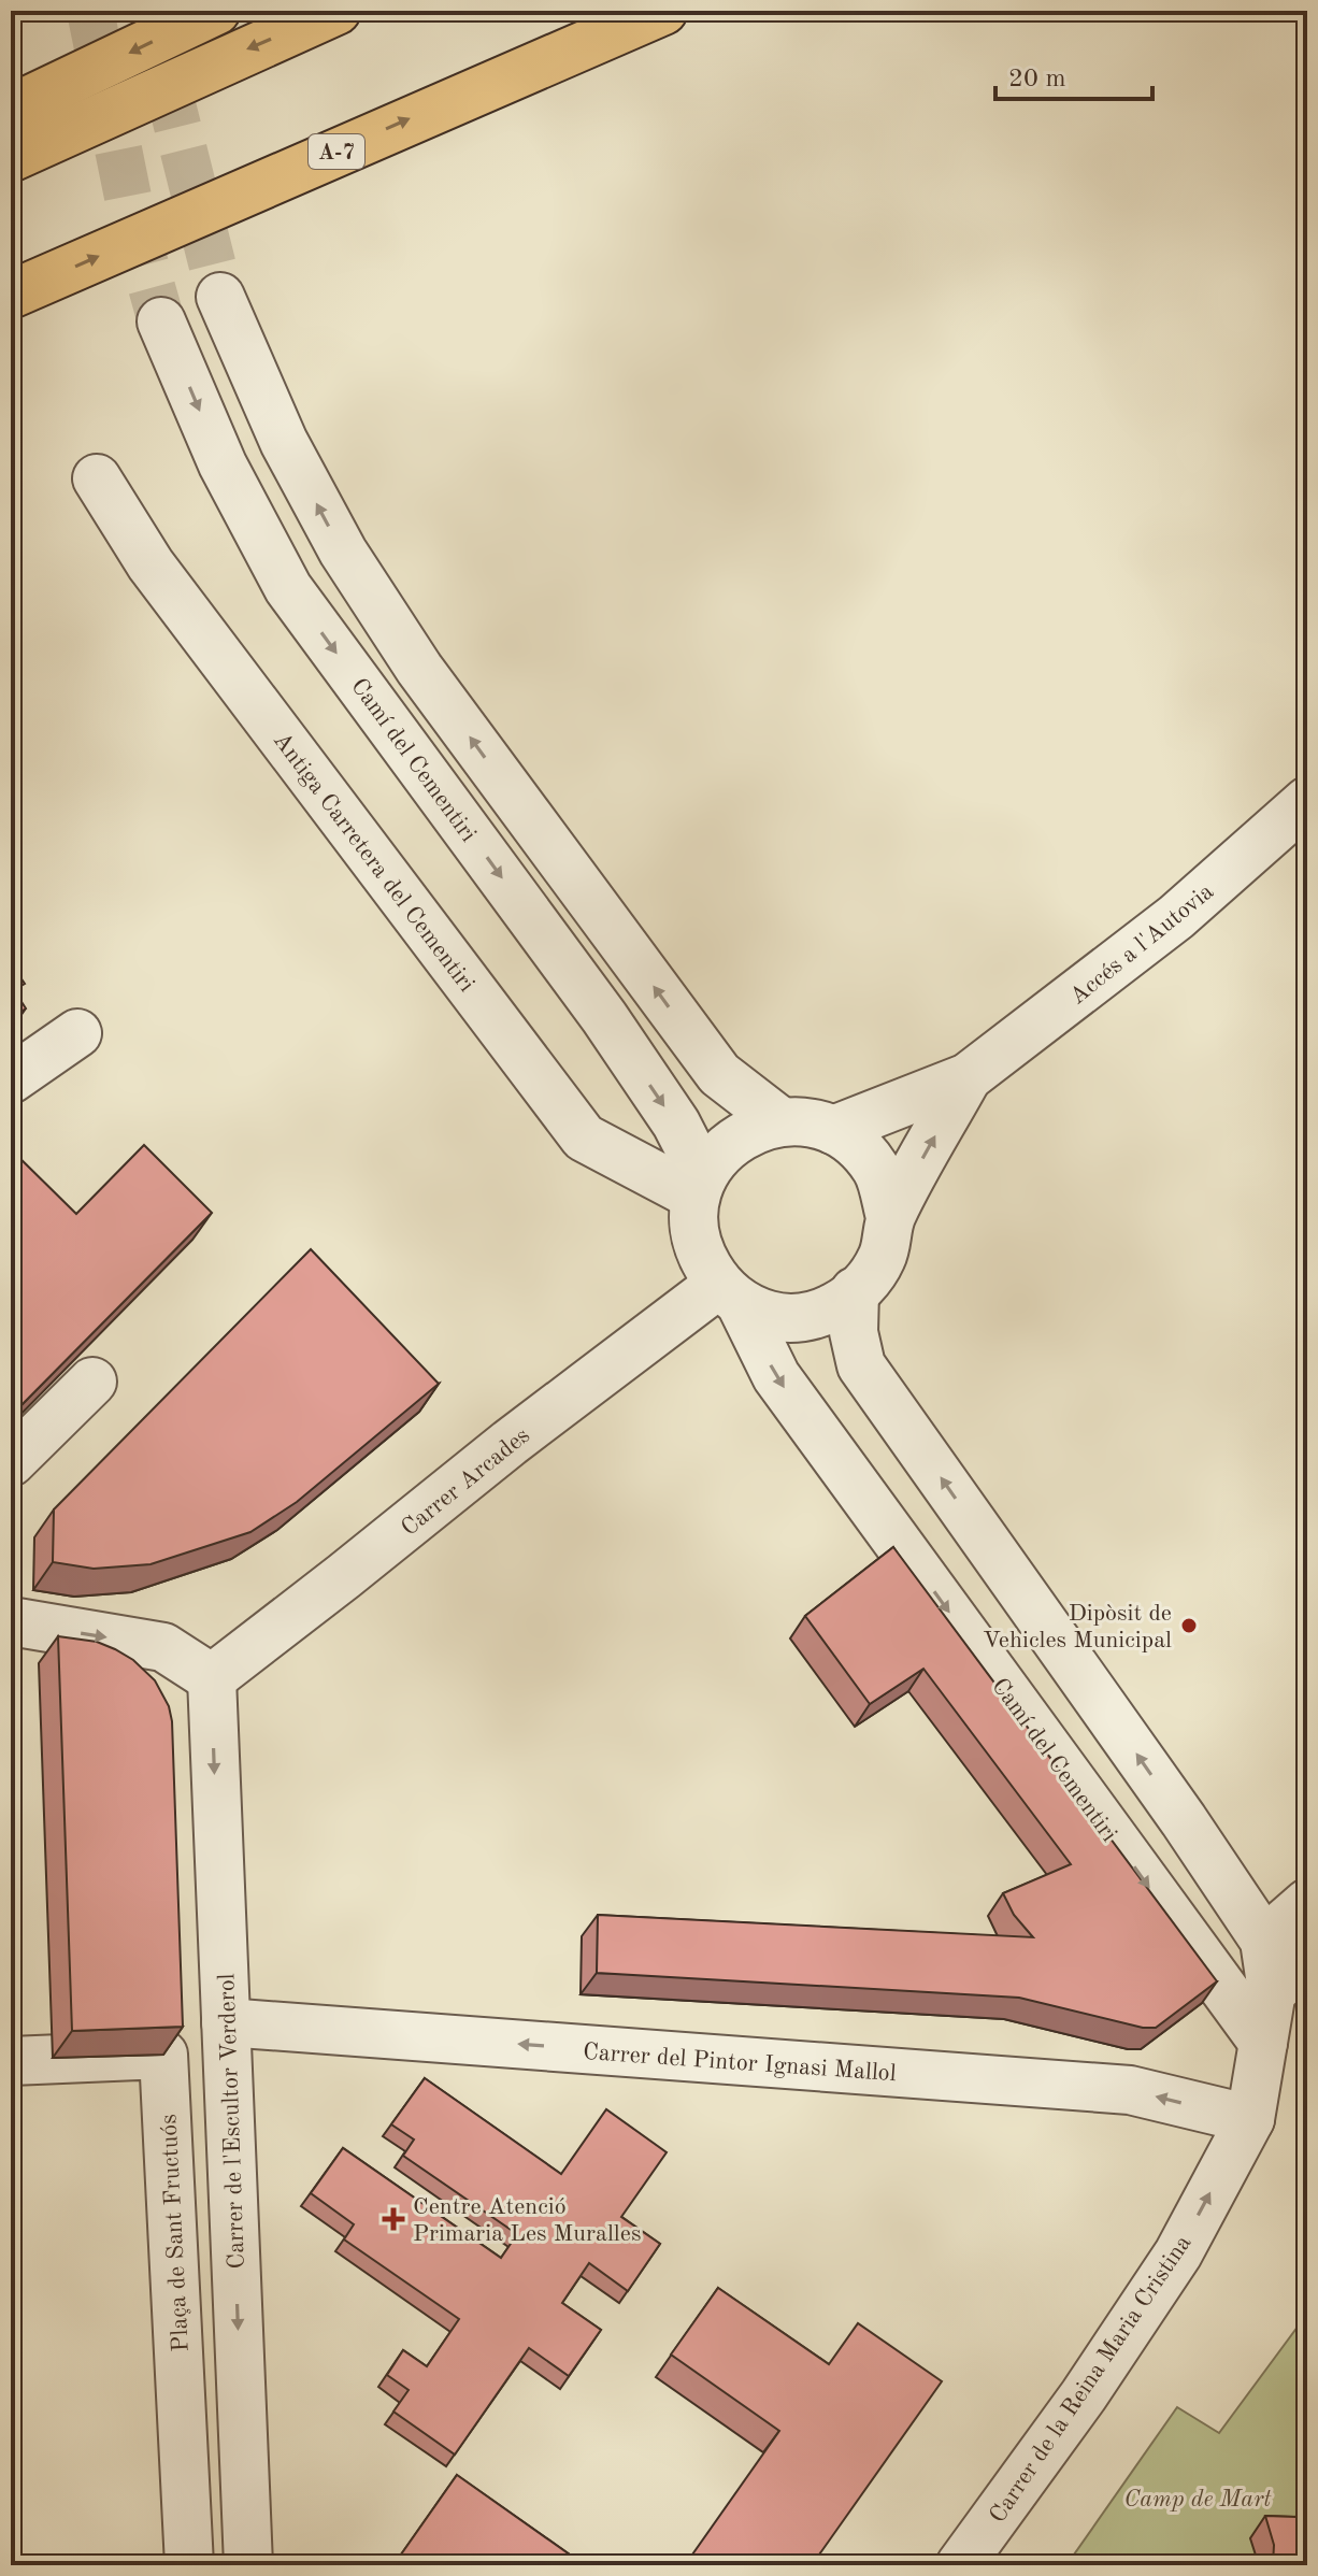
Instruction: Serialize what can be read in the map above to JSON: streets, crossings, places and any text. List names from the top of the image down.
{
  "streets": {
    "highway": ["A-7"],
    "street": [
      "Camí del Cementiri",
      "Antiga Carretera del Cementiri",
      "Accés a l'Autovia",
      "Carrer Arcades",
      "Carrer del Pintor Ignasi Mallol",
      "Carrer de l'Escultor Verderol",
      "Plaça de Sant Fructuós",
      "Carrer de la Reina Maria Cristina"
    ]
  },
  "crossings": [
    ["Camí del Cementiri", "Antiga Carretera del Cementiri"],
    ["Camí del Cementiri", "Carrer Arcades"],
    ["Camí del Cementiri", "Carrer de la Reina Maria Cristina"],
    ["Antiga Carretera del Cementiri", "Carrer Arcades"],
    ["Carrer Arcades", "Carrer de l'Escultor Verderol"],
    ["Carrer del Pintor Ignasi Mallol", "Carrer de l'Escultor Verderol"],
    ["Carrer del Pintor Ignasi Mallol", "Carrer de la Reina Maria Cristina"]
  ],
  "one_way": ["Carrer del Pintor Ignasi Mallol", "Carrer de l'Escultor Verderol", "Carrer de la Reina Maria Cristina"],
  "parks": ["Camp de Mart"],
  "places": {
    "other": ["Dipòsit de Vehicles Municipal"],
    "health": ["Centre Atenció Primaria Les Muralles"]
  },
  "scale_bar": "20 m"
}
